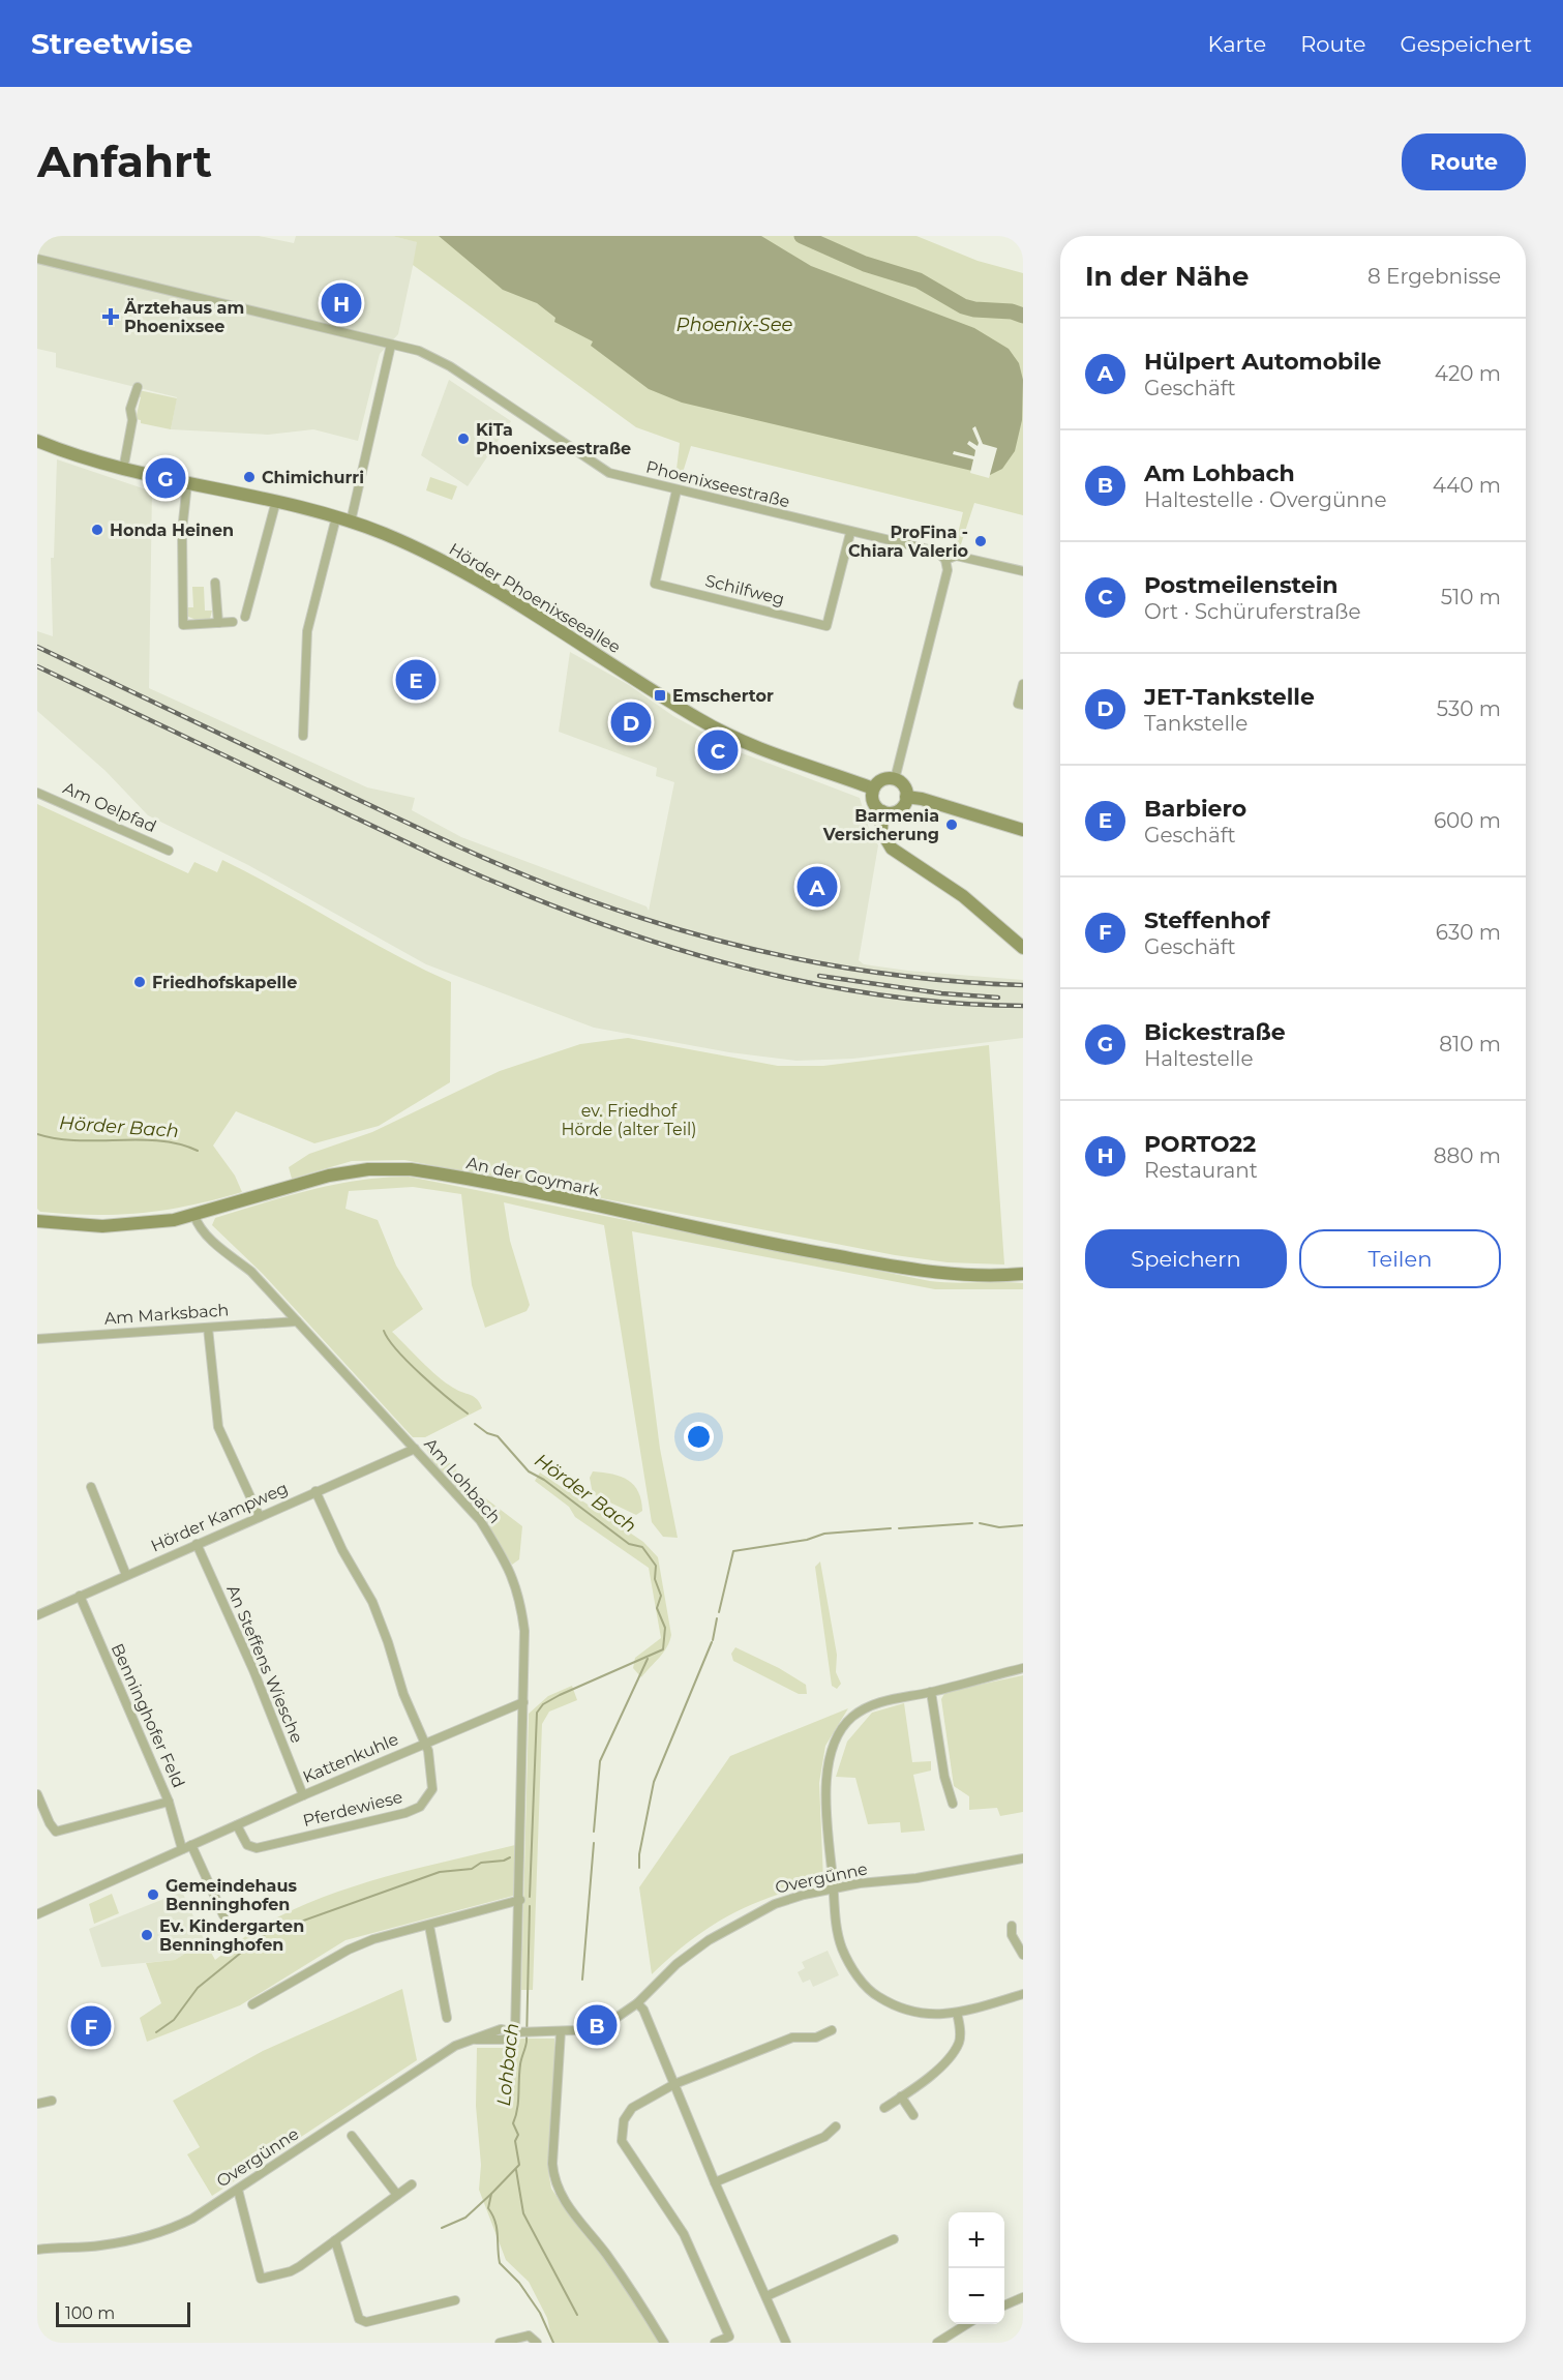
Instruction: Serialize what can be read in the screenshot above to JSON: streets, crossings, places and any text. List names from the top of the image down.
{
  "streets": {
    "main road": ["Hörder Phoenixseeallee", "An der Goymark"],
    "street": [
      "Phoenixseestraße",
      "Schilfweg",
      "Am Oelpfad",
      "Am Marksbach",
      "Am Lohbach",
      "Hörder Kampweg",
      "An Steffens Wiesche",
      "Benninghofer Feld",
      "Kattenkuhle",
      "Pferdewiese",
      "Overgünne"
    ]
  },
  "crossings": [
    ["Phoenixseestraße", "Schilfweg"],
    ["An der Goymark", "Am Lohbach"],
    ["Am Marksbach", "Am Lohbach"],
    ["Am Lohbach", "Hörder Kampweg"],
    ["Am Lohbach", "Kattenkuhle"],
    ["Am Lohbach", "Overgünne"],
    ["Hörder Kampweg", "An Steffens Wiesche"],
    ["Hörder Kampweg", "Benninghofer Feld"],
    ["Hörder Kampweg", "Pferdewiese"],
    ["An Steffens Wiesche", "Kattenkuhle"],
    ["Benninghofer Feld", "Kattenkuhle"],
    ["Kattenkuhle", "Pferdewiese"]
  ],
  "water": ["Phoenix-See", "Hörder Bach", "Lohbach"],
  "parks": ["ev. Friedhof Hörde (alter Teil)"],
  "places": {
    "health": ["Ärztehaus am Phoenixsee"],
    "other": [
      "KiTa Phoenixseestraße",
      "Chimichurri",
      "Honda Heinen",
      "ProFina - Chiara Valerio",
      "Barmenia Versicherung",
      "Friedhofskapelle",
      "Gemeindehaus Benninghofen",
      "Ev. Kindergarten Benninghofen"
    ],
    "transit": ["Emschertor"]
  },
  "scale_bar": "100 m",
  "page": {
    "header": "Streetwise",
    "nav": ["Karte", "Route", "Gespeichert"],
    "buttons": [
      "Route",
      ["Speichern", "Teilen"]
    ],
    "title": "Anfahrt",
    "heading": ["In der Nähe", "8 Ergebnisse"],
    "pins": [
      "H",
      "G",
      "E",
      "D",
      "C",
      "A",
      "B",
      "F"
    ],
    "list": [
      {
        "mark": "A",
        "name": "Hülpert Automobile",
        "note": "Geschäft",
        "value": "420 m"
      },
      {
        "mark": "B",
        "name": "Am Lohbach",
        "note": "Haltestelle · Overgünne",
        "value": "440 m"
      },
      {
        "mark": "C",
        "name": "Postmeilenstein",
        "note": "Ort · Schüruferstraße",
        "value": "510 m"
      },
      {
        "mark": "D",
        "name": "JET-Tankstelle",
        "note": "Tankstelle",
        "value": "530 m"
      },
      {
        "mark": "E",
        "name": "Barbiero",
        "note": "Geschäft",
        "value": "600 m"
      },
      {
        "mark": "F",
        "name": "Steffenhof",
        "note": "Geschäft",
        "value": "630 m"
      },
      {
        "mark": "G",
        "name": "Bickestraße",
        "note": "Haltestelle",
        "value": "810 m"
      },
      {
        "mark": "H",
        "name": "PORTO22",
        "note": "Restaurant",
        "value": "880 m"
      }
    ],
    "map_buttons": ["+", "−"],
    "scale": "100 m"
  }
}
